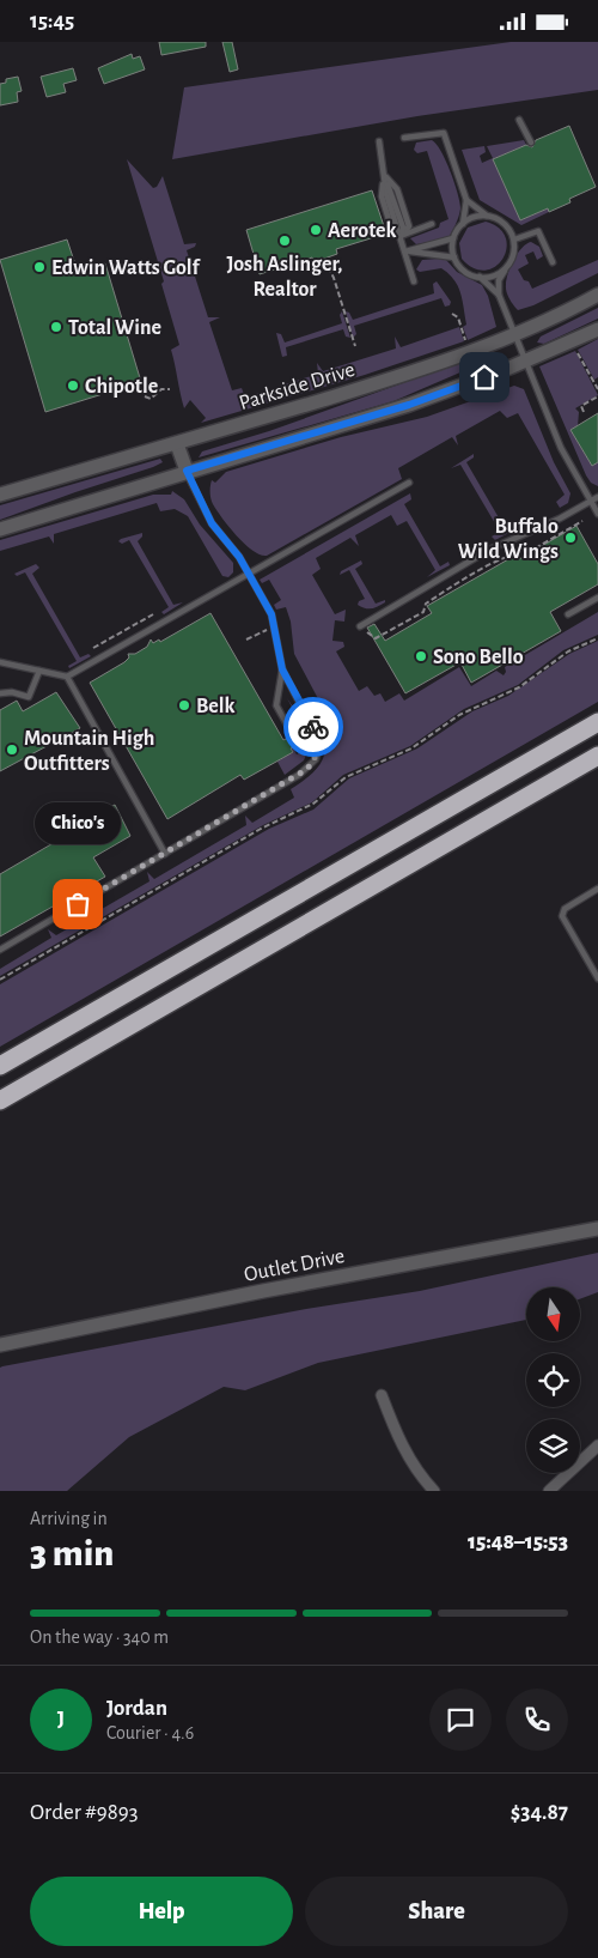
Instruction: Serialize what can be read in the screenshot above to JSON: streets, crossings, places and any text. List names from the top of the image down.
{
  "streets": {
    "street": ["Parkside Drive", "Outlet Drive"]
  },
  "places": [
    "Aerotek",
    "Josh Aslinger, Realtor",
    "Edwin Watts Golf",
    "Total Wine",
    "Chipotle",
    "Buffalo Wild Wings",
    "Sono Bello",
    "Belk",
    "Mountain High Outfitters",
    "Chico's"
  ],
  "north": "bottom",
  "page": {
    "status": "15:45",
    "bubble": "Chico's",
    "heading": ["3 min", "Arriving in", "15:48–15:53"],
    "panel": [
      "Jordan",
      "Courier · 4.6",
      "Order #9893",
      "$34.87"
    ],
    "bar": "On the way · 340 m",
    "round": "J",
    "buttons": ["Help", "Share"]
  }
}
